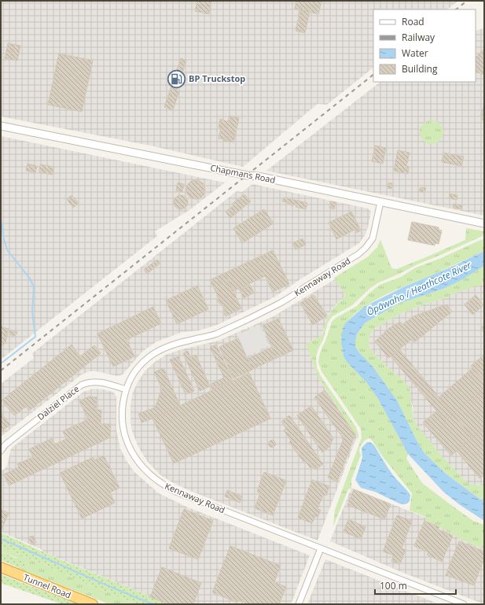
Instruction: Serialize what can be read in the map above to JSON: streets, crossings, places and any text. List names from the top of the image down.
{
  "streets": {
    "highway": ["Tunnel Road"],
    "street": ["Chapmans Road", "Kennaway Road", "Dalziel Place"]
  },
  "crossings": [
    ["Chapmans Road", "Kennaway Road"],
    ["Kennaway Road", "Dalziel Place"]
  ],
  "water": ["Ōpāwaho / Heathcote River"],
  "places": {
    "fuel station": ["BP Truckstop"]
  },
  "legend": [
    "Road",
    "Railway",
    "Water",
    "Building"
  ],
  "scale_bar": "100 m"
}
